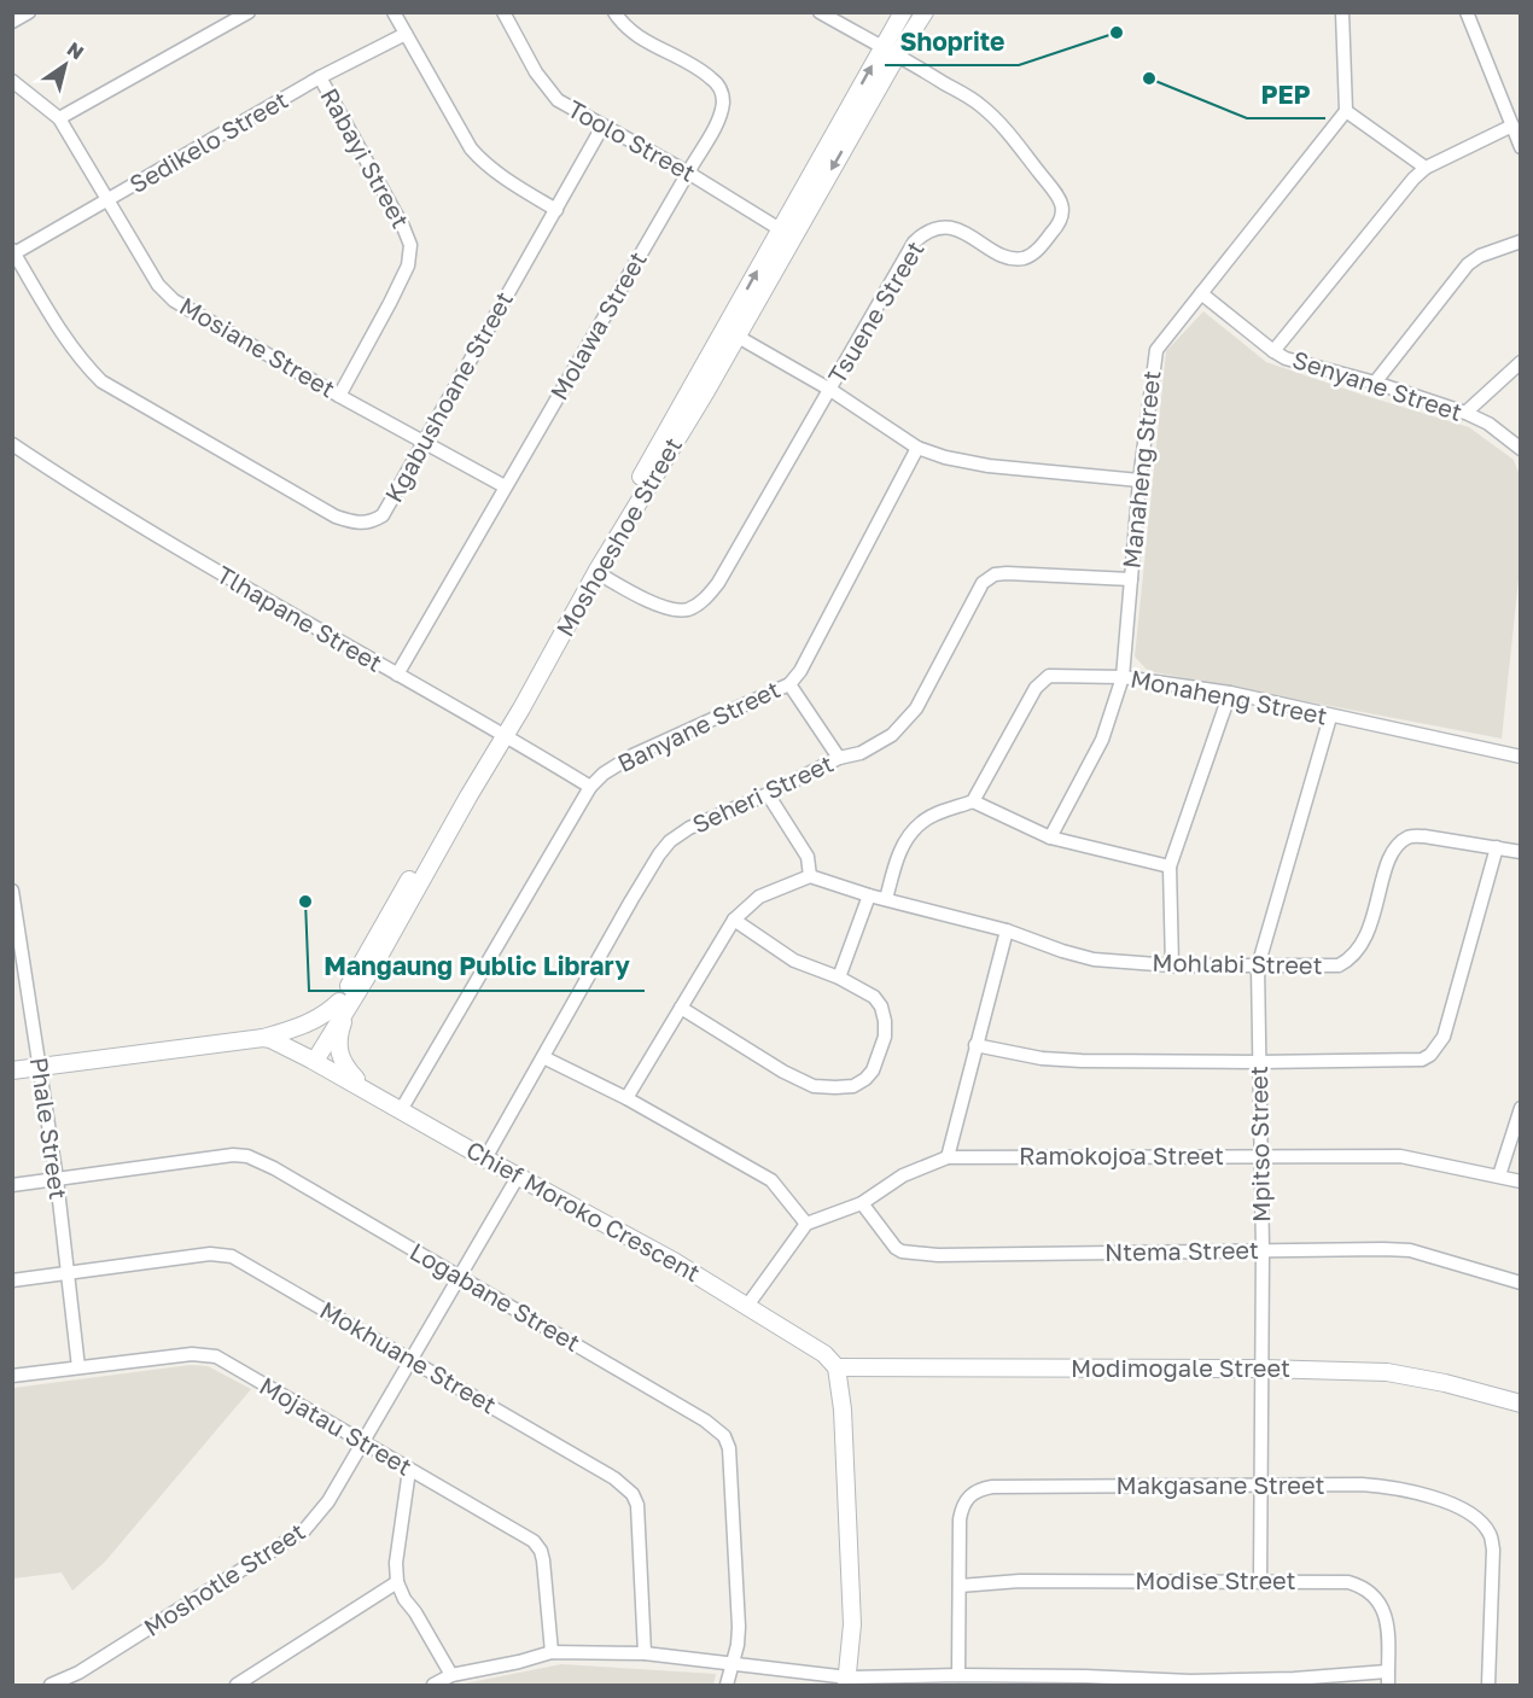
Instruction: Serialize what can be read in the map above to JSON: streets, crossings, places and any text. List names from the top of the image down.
{
  "streets": {
    "street": [
      "Toolo Street",
      "Sedikelo Street",
      "Rabayi Street",
      "Tsuene Street",
      "Molawa Street",
      "Mosiane Street",
      "Senyane Street",
      "Kgabushoane Street",
      "Manaheng Street",
      "Moshoeshoe Street",
      "Tlhapane Street",
      "Monaheng Street",
      "Banyane Street",
      "Seheri Street",
      "Mohlabi Street",
      "Phale Street",
      "Mpitso Street",
      "Ramokojoa Street",
      "Chief Moroko Crescent",
      "Ntema Street",
      "Logabane Street",
      "Mokhuane Street",
      "Modimogale Street",
      "Mojatau Street",
      "Makgasane Street",
      "Moshotle Street",
      "Modise Street"
    ]
  },
  "crossings": [
    ["Toolo Street", "Molawa Street"],
    ["Toolo Street", "Kgabushoane Street"],
    ["Toolo Street", "Moshoeshoe Street"],
    ["Sedikelo Street", "Rabayi Street"],
    ["Sedikelo Street", "Mosiane Street"],
    ["Sedikelo Street", "Kgabushoane Street"],
    ["Rabayi Street", "Mosiane Street"],
    ["Tsuene Street", "Moshoeshoe Street"],
    ["Molawa Street", "Mosiane Street"],
    ["Molawa Street", "Tlhapane Street"],
    ["Mosiane Street", "Kgabushoane Street"],
    ["Senyane Street", "Manaheng Street"],
    ["Manaheng Street", "Monaheng Street"],
    ["Manaheng Street", "Seheri Street"],
    ["Moshoeshoe Street", "Tlhapane Street"],
    ["Moshoeshoe Street", "Chief Moroko Crescent"],
    ["Tlhapane Street", "Banyane Street"],
    ["Monaheng Street", "Mpitso Street"],
    ["Banyane Street", "Chief Moroko Crescent"],
    ["Seheri Street", "Chief Moroko Crescent"],
    ["Mohlabi Street", "Mpitso Street"],
    ["Phale Street", "Chief Moroko Crescent"],
    ["Phale Street", "Logabane Street"],
    ["Phale Street", "Mokhuane Street"],
    ["Phale Street", "Mojatau Street"],
    ["Mpitso Street", "Ramokojoa Street"],
    ["Mpitso Street", "Ntema Street"],
    ["Mpitso Street", "Modimogale Street"],
    ["Mpitso Street", "Makgasane Street"],
    ["Mpitso Street", "Modise Street"],
    ["Ramokojoa Street", "Ntema Street"],
    ["Chief Moroko Crescent", "Modimogale Street"],
    ["Chief Moroko Crescent", "Moshotle Street"],
    ["Logabane Street", "Moshotle Street"],
    ["Mokhuane Street", "Moshotle Street"],
    ["Mojatau Street", "Moshotle Street"],
    ["Makgasane Street", "Modise Street"]
  ],
  "places": ["Shoprite", "PEP", "Mangaung Public Library"],
  "north": "top right"
}
